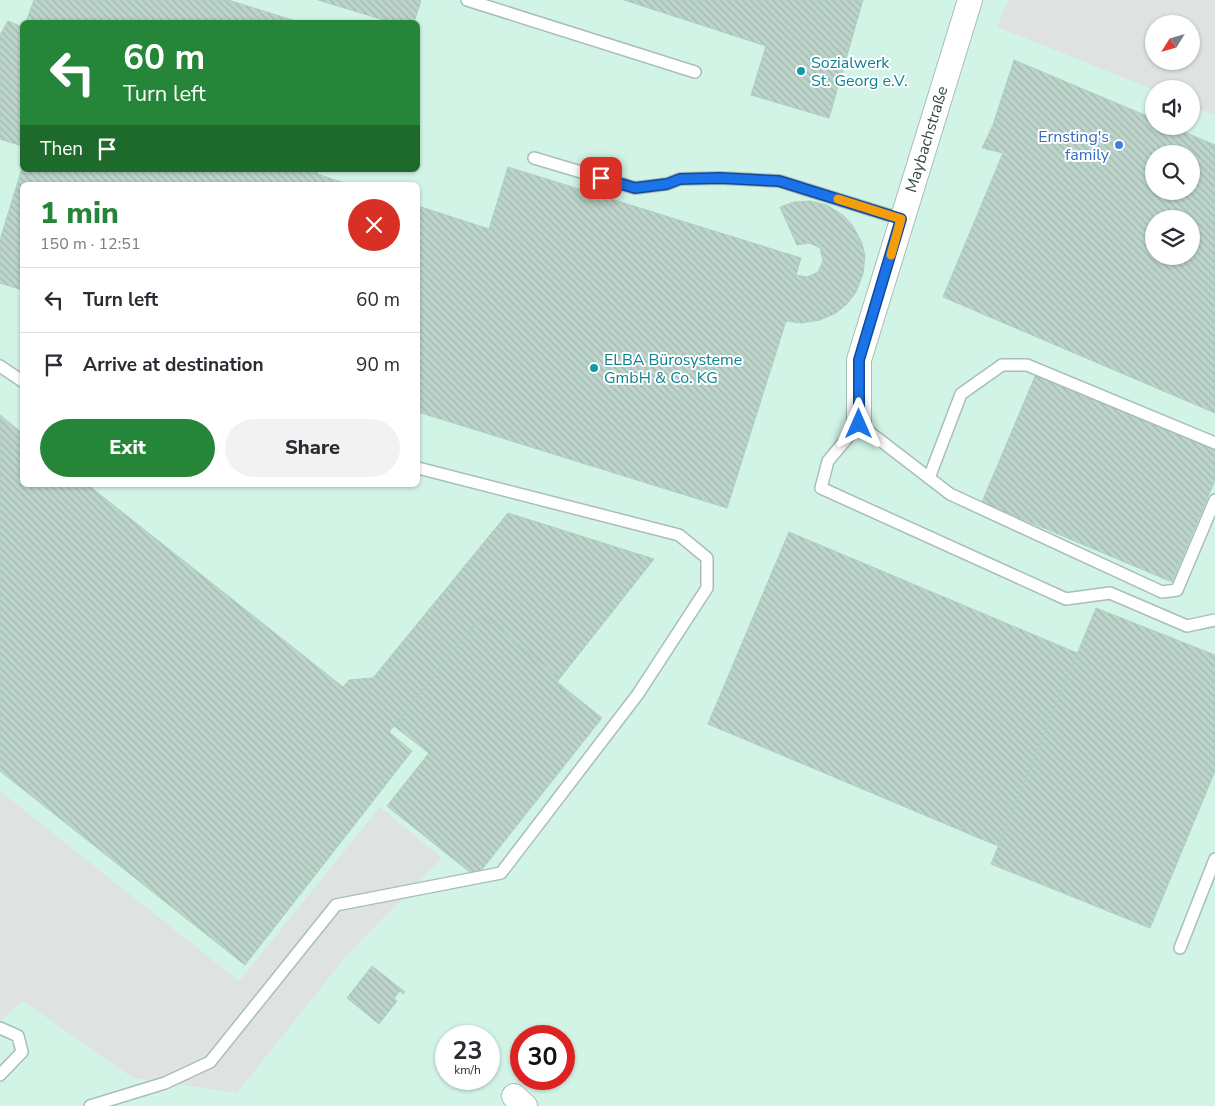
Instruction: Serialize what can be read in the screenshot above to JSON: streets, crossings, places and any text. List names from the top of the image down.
{
  "streets": {
    "street": ["Maybachstraße"]
  },
  "places": ["Sozialwerk St. Georg e.V.", "Ernsting's family", "ELBA Bürosysteme GmbH & Co. KG"],
  "north": "bottom left",
  "page": {
    "turn": ["60 m", "Turn left"],
    "then": "Then",
    "heading": ["1 min", "150 m · 12:51"],
    "list": [
      {
        "name": "Turn left",
        "value": "60 m"
      },
      {
        "name": "Arrive at destination",
        "value": "90 m"
      }
    ],
    "buttons": ["Exit", "Share"],
    "speed": "23 km/h",
    "limit": "30"
  }
}
